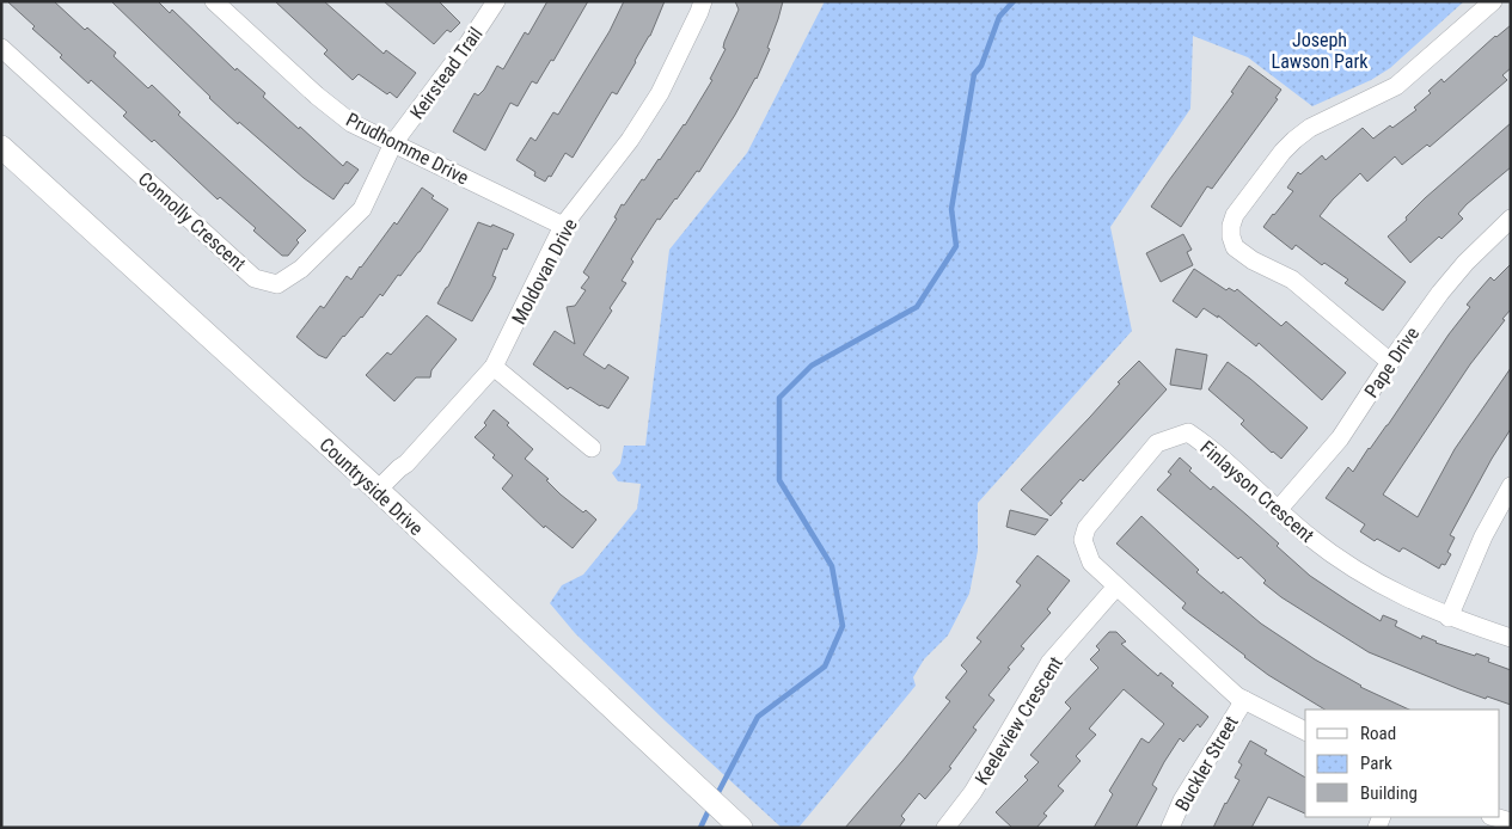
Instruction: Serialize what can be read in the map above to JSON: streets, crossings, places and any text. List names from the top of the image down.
{
  "streets": {
    "main road": ["Countryside Drive"],
    "street": [
      "Keirstead Trail",
      "Prudhomme Drive",
      "Connolly Crescent",
      "Moldovan Drive",
      "Pape Drive",
      "Finlayson Crescent",
      "Keeleview Crescent",
      "Buckler Street"
    ]
  },
  "crossings": [
    ["Keirstead Trail", "Prudhomme Drive"],
    ["Keirstead Trail", "Connolly Crescent"],
    ["Prudhomme Drive", "Connolly Crescent"],
    ["Prudhomme Drive", "Moldovan Drive"],
    ["Moldovan Drive", "Countryside Drive"],
    ["Pape Drive", "Finlayson Crescent"],
    ["Finlayson Crescent", "Keeleview Crescent"],
    ["Finlayson Crescent", "Buckler Street"]
  ],
  "parks": ["Joseph Lawson Park"],
  "legend": ["Road", "Park", "Building"]
}
